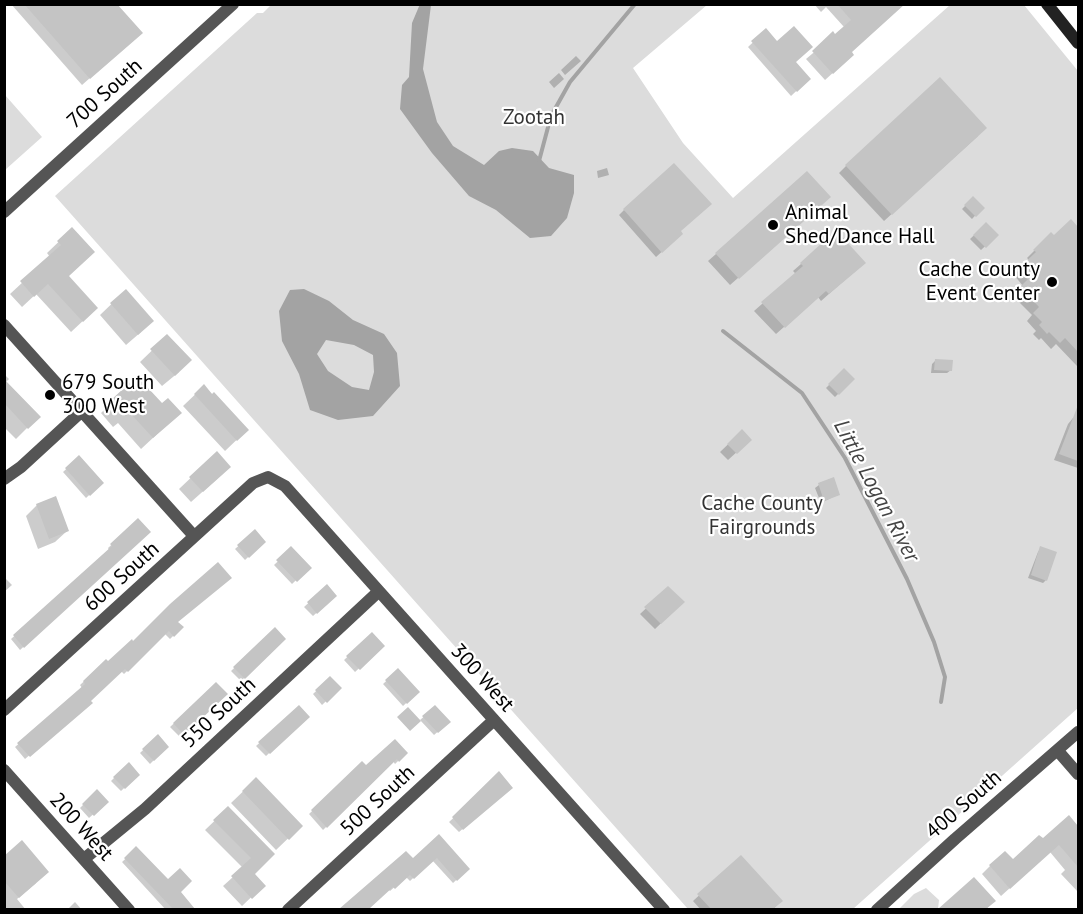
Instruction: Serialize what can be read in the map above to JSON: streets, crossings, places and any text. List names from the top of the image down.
{
  "streets": {
    "street": [
      "700 South",
      "600 South",
      "300 West",
      "550 South",
      "500 South",
      "400 South",
      "200 West"
    ]
  },
  "crossings": [
    ["600 South", "300 West"],
    ["300 West", "550 South"],
    ["300 West", "500 South"],
    ["550 South", "200 West"]
  ],
  "water": ["Little Logan River"],
  "parks": ["Zootah", "Cache County Fairgrounds"],
  "places": ["Animal Shed/Dance Hall", "Cache County Event Center", "679 South 300 West"]
}
